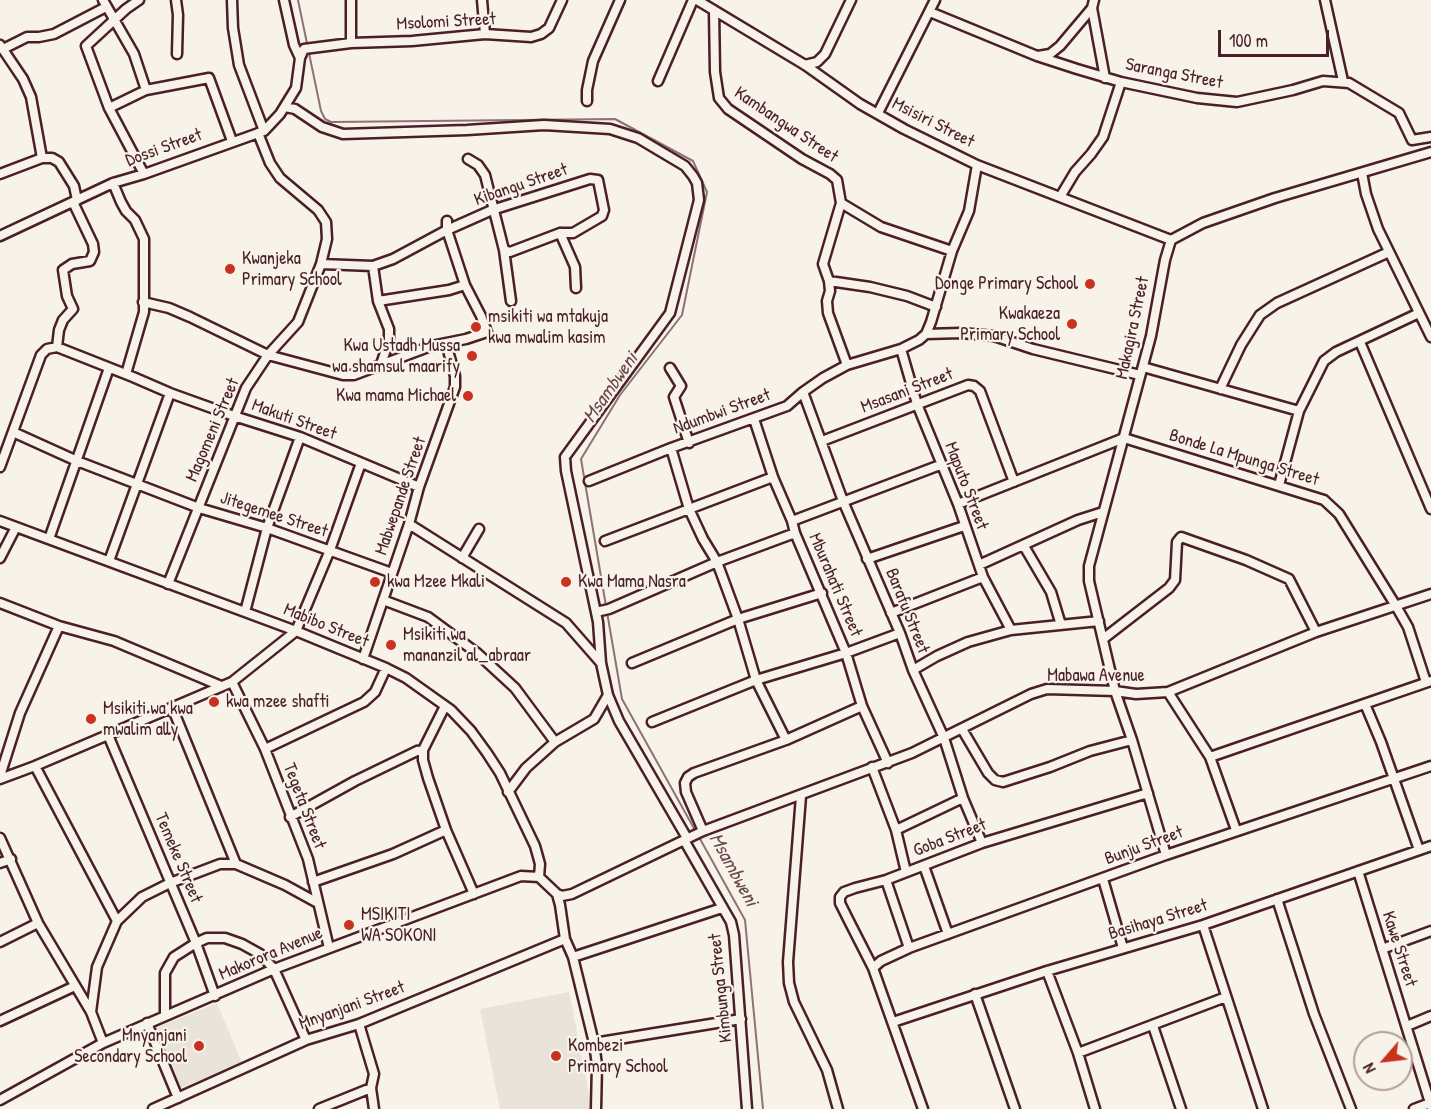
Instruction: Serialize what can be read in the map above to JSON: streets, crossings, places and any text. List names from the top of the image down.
{
  "streets": {
    "street": [
      "Msolomi Street",
      "Saranga Street",
      "Msisiri Street",
      "Kambangwa Street",
      "Dossi Street",
      "Kibangu Street",
      "Makagira Street",
      "Msasani Street",
      "Ndumbwi Street",
      "Makuti Street",
      "Magomeni Street",
      "Bonde La Mpunga Street",
      "Maputo Street",
      "Mabwepande Street",
      "Jitegemee Street",
      "Mburahati Street",
      "Barafu Street",
      "Mabibo Street",
      "Mabawa Avenue",
      "Tegeta Street",
      "Goba Street",
      "Bunju Street",
      "Temeke Street",
      "Basihaya Street",
      "Kawe Street",
      "Makorora Avenue",
      "Kimbunga Street",
      "Mnyanjani Street"
    ]
  },
  "crossings": [
    ["Msisiri Street", "Kambangwa Street"],
    ["Msisiri Street", "Makagira Street"],
    ["Dossi Street", "Magomeni Street"],
    ["Kibangu Street", "Magomeni Street"],
    ["Makagira Street", "Bonde La Mpunga Street"],
    ["Makagira Street", "Mabawa Avenue"],
    ["Makagira Street", "Goba Street"],
    ["Makagira Street", "Bunju Street"],
    ["Msasani Street", "Maputo Street"],
    ["Msasani Street", "Barafu Street"],
    ["Ndumbwi Street", "Maputo Street"],
    ["Ndumbwi Street", "Mburahati Street"],
    ["Ndumbwi Street", "Barafu Street"],
    ["Makuti Street", "Magomeni Street"],
    ["Makuti Street", "Mabwepande Street"],
    ["Magomeni Street", "Jitegemee Street"],
    ["Magomeni Street", "Mabibo Street"],
    ["Bonde La Mpunga Street", "Mabawa Avenue"],
    ["Mabwepande Street", "Jitegemee Street"],
    ["Mabwepande Street", "Mabibo Street"],
    ["Mburahati Street", "Mabawa Avenue"],
    ["Barafu Street", "Mabawa Avenue"],
    ["Barafu Street", "Goba Street"],
    ["Mabibo Street", "Makorora Avenue"],
    ["Mabawa Avenue", "Kimbunga Street"],
    ["Tegeta Street", "Makorora Avenue"],
    ["Goba Street", "Bunju Street"],
    ["Temeke Street", "Makorora Avenue"],
    ["Basihaya Street", "Kawe Street"]
  ],
  "water": ["Msambweni"],
  "places": [
    "Kwanjeka Primary School",
    "Donge Primary School",
    "Kwakaeza Primary School",
    "msikiti wa mtakuja kwa mwalim kasim",
    "Kwa Ustadh Mussa wa shamsul maarify",
    "Kwa mama Michael",
    "kwa Mzee Mkali",
    "Kwa Mama Nasra",
    "Msikiti wa mananzil al_abraar",
    "kwa mzee shafti",
    "Msikiti wa kwa mwalim ally",
    "MSIKITI WA SOKONI",
    "Mnyanjani Secondary School",
    "Kombezi Primary School"
  ],
  "scale_bar": "100 m",
  "north": "bottom left"
}
